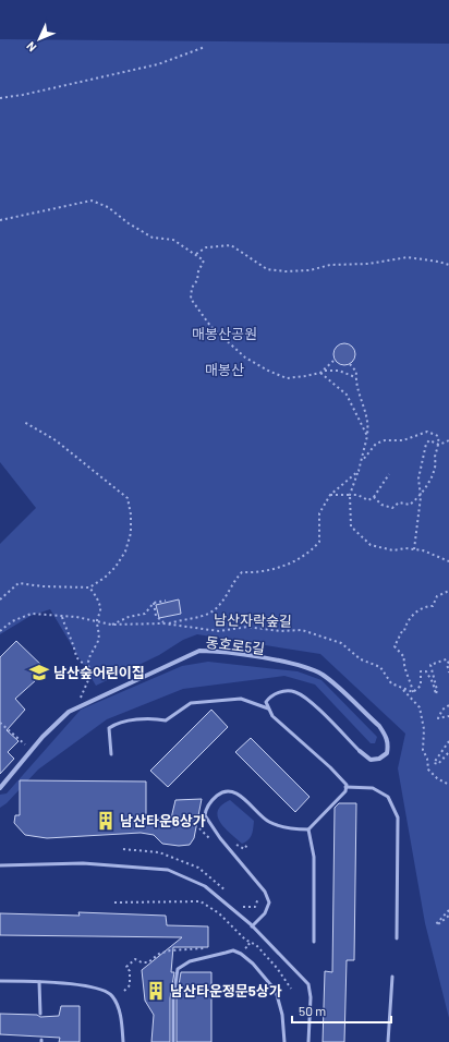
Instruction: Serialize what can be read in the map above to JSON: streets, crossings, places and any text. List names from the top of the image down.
{
  "streets": {
    "street": ["동호로5길"],
    "path": ["남산자락숲길"]
  },
  "parks": ["매봉산공원", "매봉산"],
  "places": {
    "school or university": ["남산숲어린이집"],
    "building": ["남산타운6상가", "남산타운정문5상가"]
  },
  "scale_bar": "50 m",
  "north": "bottom left"
}
